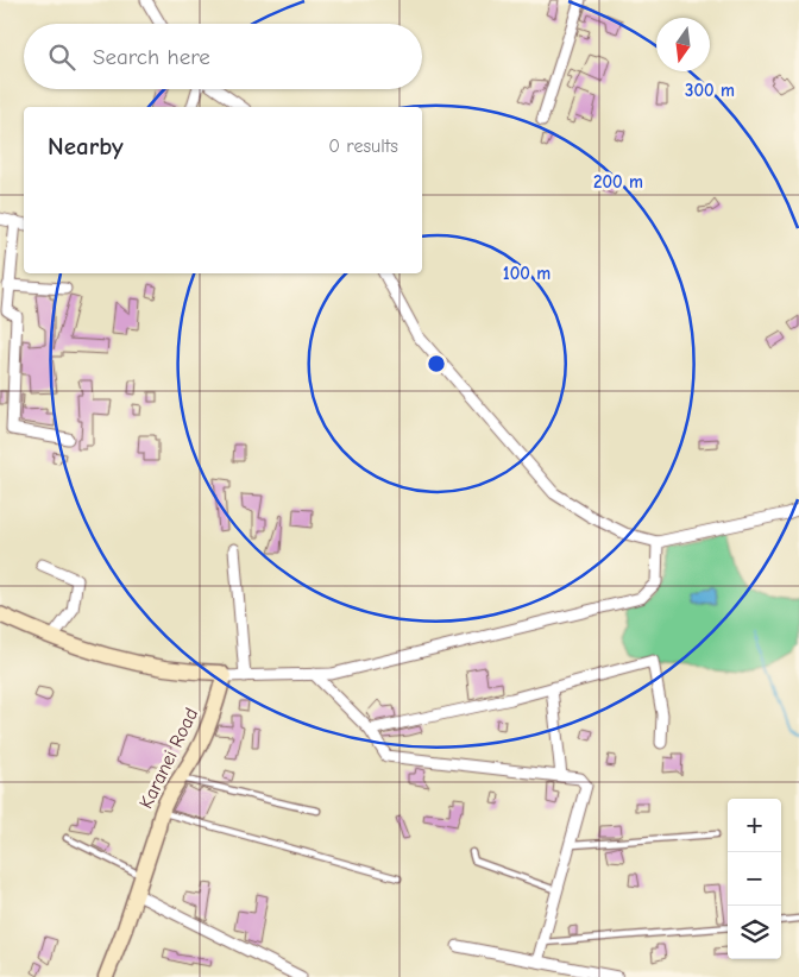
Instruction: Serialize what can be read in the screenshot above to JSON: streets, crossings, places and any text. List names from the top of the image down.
{
  "streets": {
    "street": ["Karanei Road"]
  },
  "north": "bottom",
  "page": {
    "search": "Search here",
    "heading": ["Nearby", "0 results"],
    "map_buttons": ["+", "−"]
  },
  "rings": ["300 m", "200 m", "100 m"]
}
